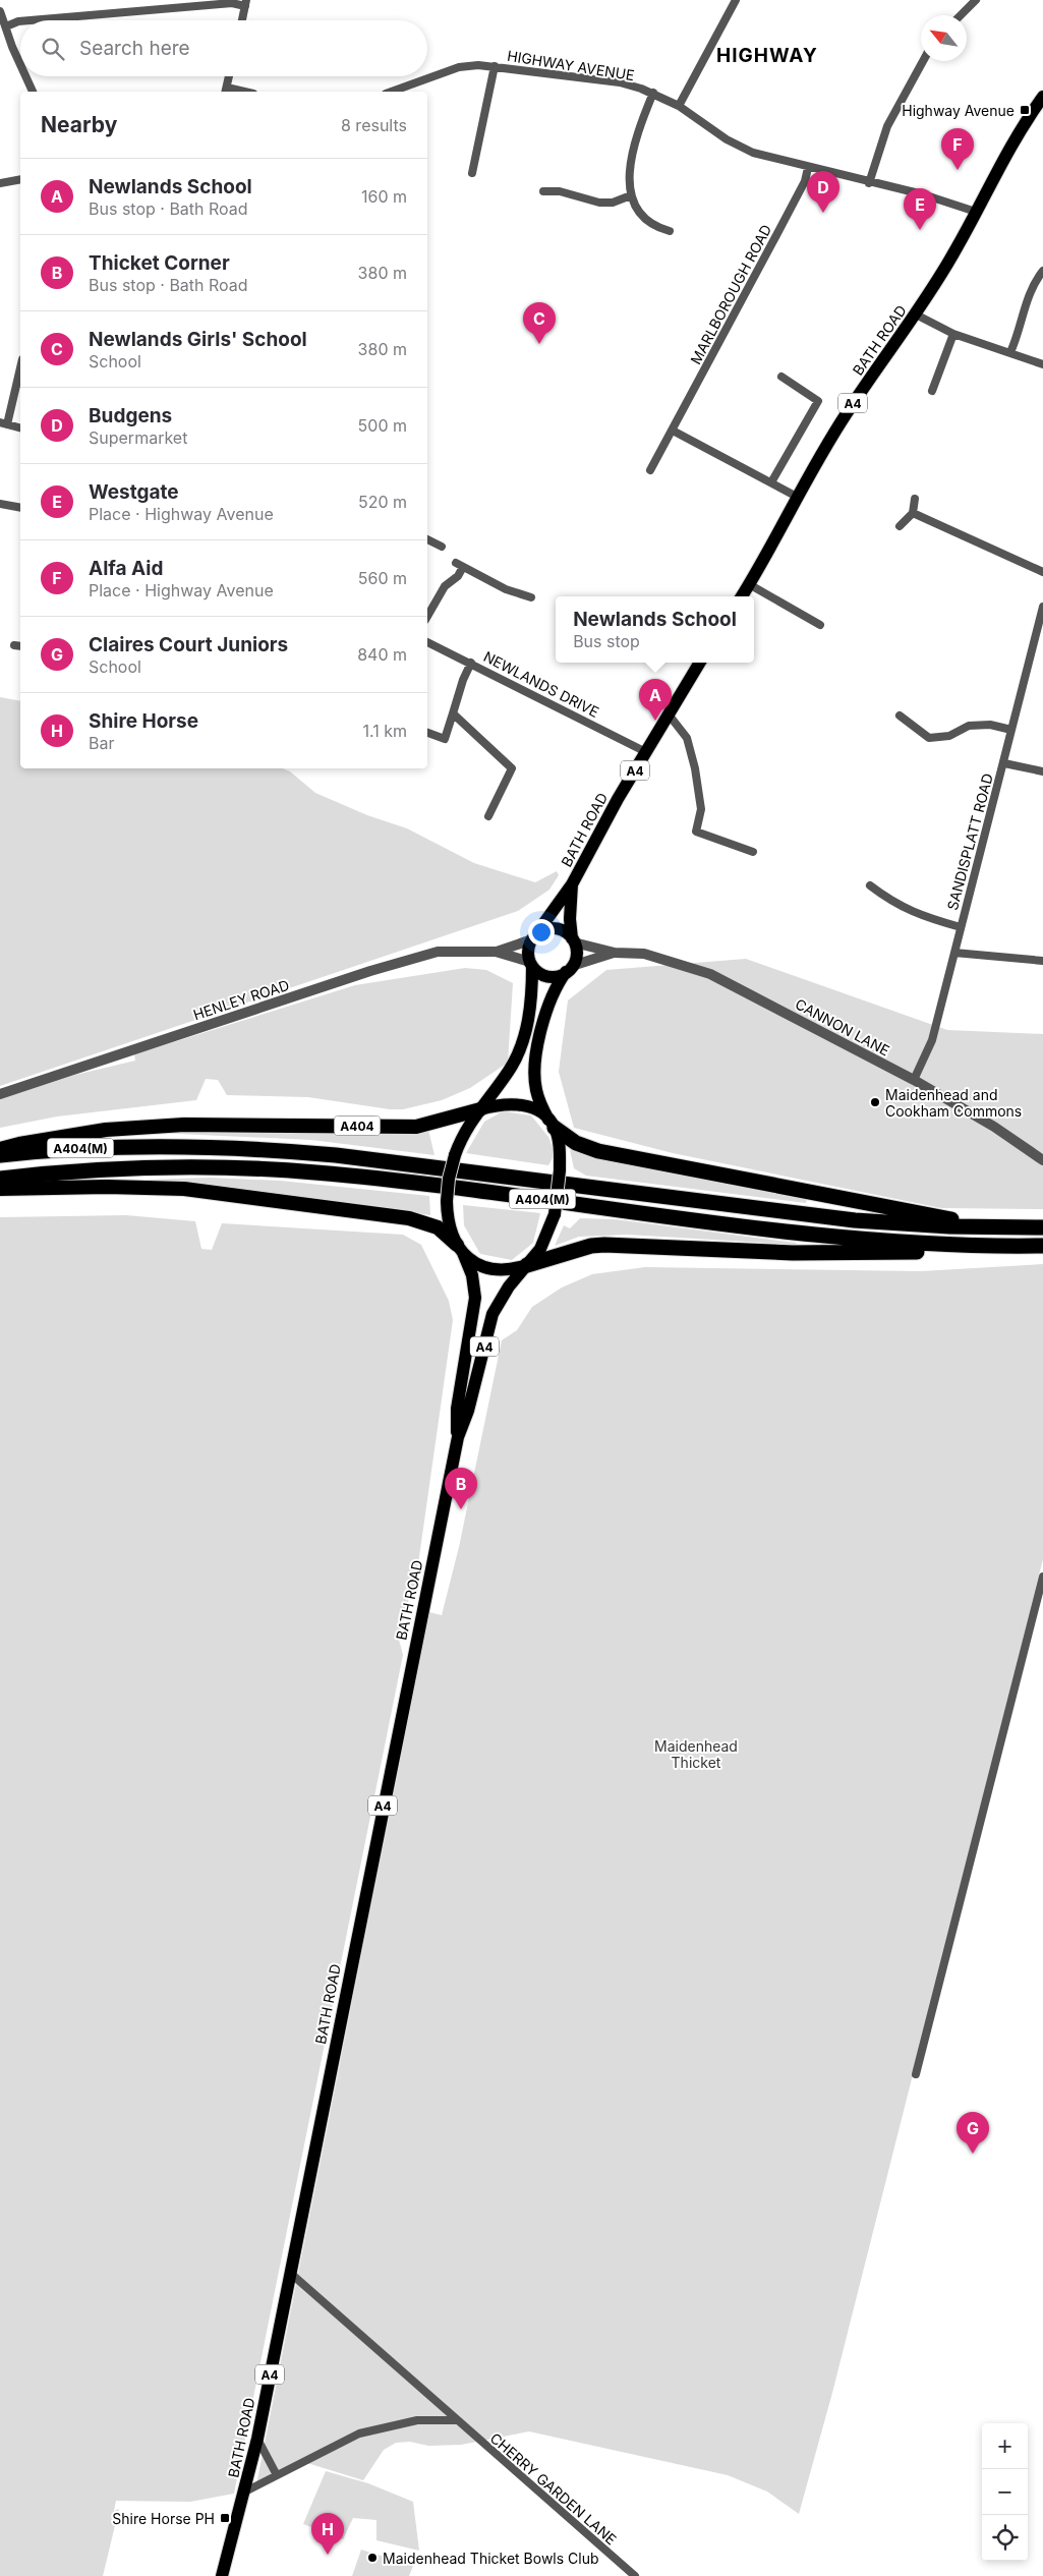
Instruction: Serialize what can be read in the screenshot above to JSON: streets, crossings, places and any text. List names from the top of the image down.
{
  "streets": {
    "highway": ["A404", "A404(M)"],
    "main road": ["BATH ROAD", "A4"],
    "street": [
      "HIGHWAY AVENUE",
      "MARLBOROUGH ROAD",
      "NEWLANDS DRIVE",
      "SANDISPLATT ROAD",
      "HENLEY ROAD",
      "CANNON LANE",
      "CHERRY GARDEN LANE"
    ]
  },
  "crossings": [
    ["HIGHWAY AVENUE", "MARLBOROUGH ROAD"],
    ["HIGHWAY AVENUE", "BATH ROAD"],
    ["BATH ROAD", "NEWLANDS DRIVE"],
    ["BATH ROAD", "HENLEY ROAD"],
    ["BATH ROAD", "CANNON LANE"],
    ["BATH ROAD", "A404"],
    ["BATH ROAD", "A404(M)"],
    ["BATH ROAD", "CHERRY GARDEN LANE"],
    ["SANDISPLATT ROAD", "CANNON LANE"],
    ["HENLEY ROAD", "CANNON LANE"],
    ["A404", "A404(M)"]
  ],
  "districts": ["HIGHWAY"],
  "parks": ["Maidenhead Thicket"],
  "places": {
    "transit": ["Highway Avenue", "Shire Horse PH"],
    "other": ["Maidenhead and Cookham Commons", "Maidenhead Thicket Bowls Club"]
  },
  "north": "top left",
  "page": {
    "search": "Search here",
    "heading": ["Nearby", "8 results"],
    "pins": [
      "F",
      "D",
      "E",
      "C",
      "A",
      "B",
      "G",
      "H"
    ],
    "list": [
      {
        "mark": "A",
        "name": "Newlands School",
        "note": "Bus stop · Bath Road",
        "value": "160 m"
      },
      {
        "mark": "B",
        "name": "Thicket Corner",
        "note": "Bus stop · Bath Road",
        "value": "380 m"
      },
      {
        "mark": "C",
        "name": "Newlands Girls' School",
        "note": "School",
        "value": "380 m"
      },
      {
        "mark": "D",
        "name": "Budgens",
        "note": "Supermarket",
        "value": "500 m"
      },
      {
        "mark": "E",
        "name": "Westgate",
        "note": "Place · Highway Avenue",
        "value": "520 m"
      },
      {
        "mark": "F",
        "name": "Alfa Aid",
        "note": "Place · Highway Avenue",
        "value": "560 m"
      },
      {
        "mark": "G",
        "name": "Claires Court Juniors",
        "note": "School",
        "value": "840 m"
      },
      {
        "mark": "H",
        "name": "Shire Horse",
        "note": "Bar",
        "value": "1.1 km"
      }
    ],
    "popup": ["Newlands School", "Bus stop"],
    "map_buttons": ["+", "−"]
  }
}
